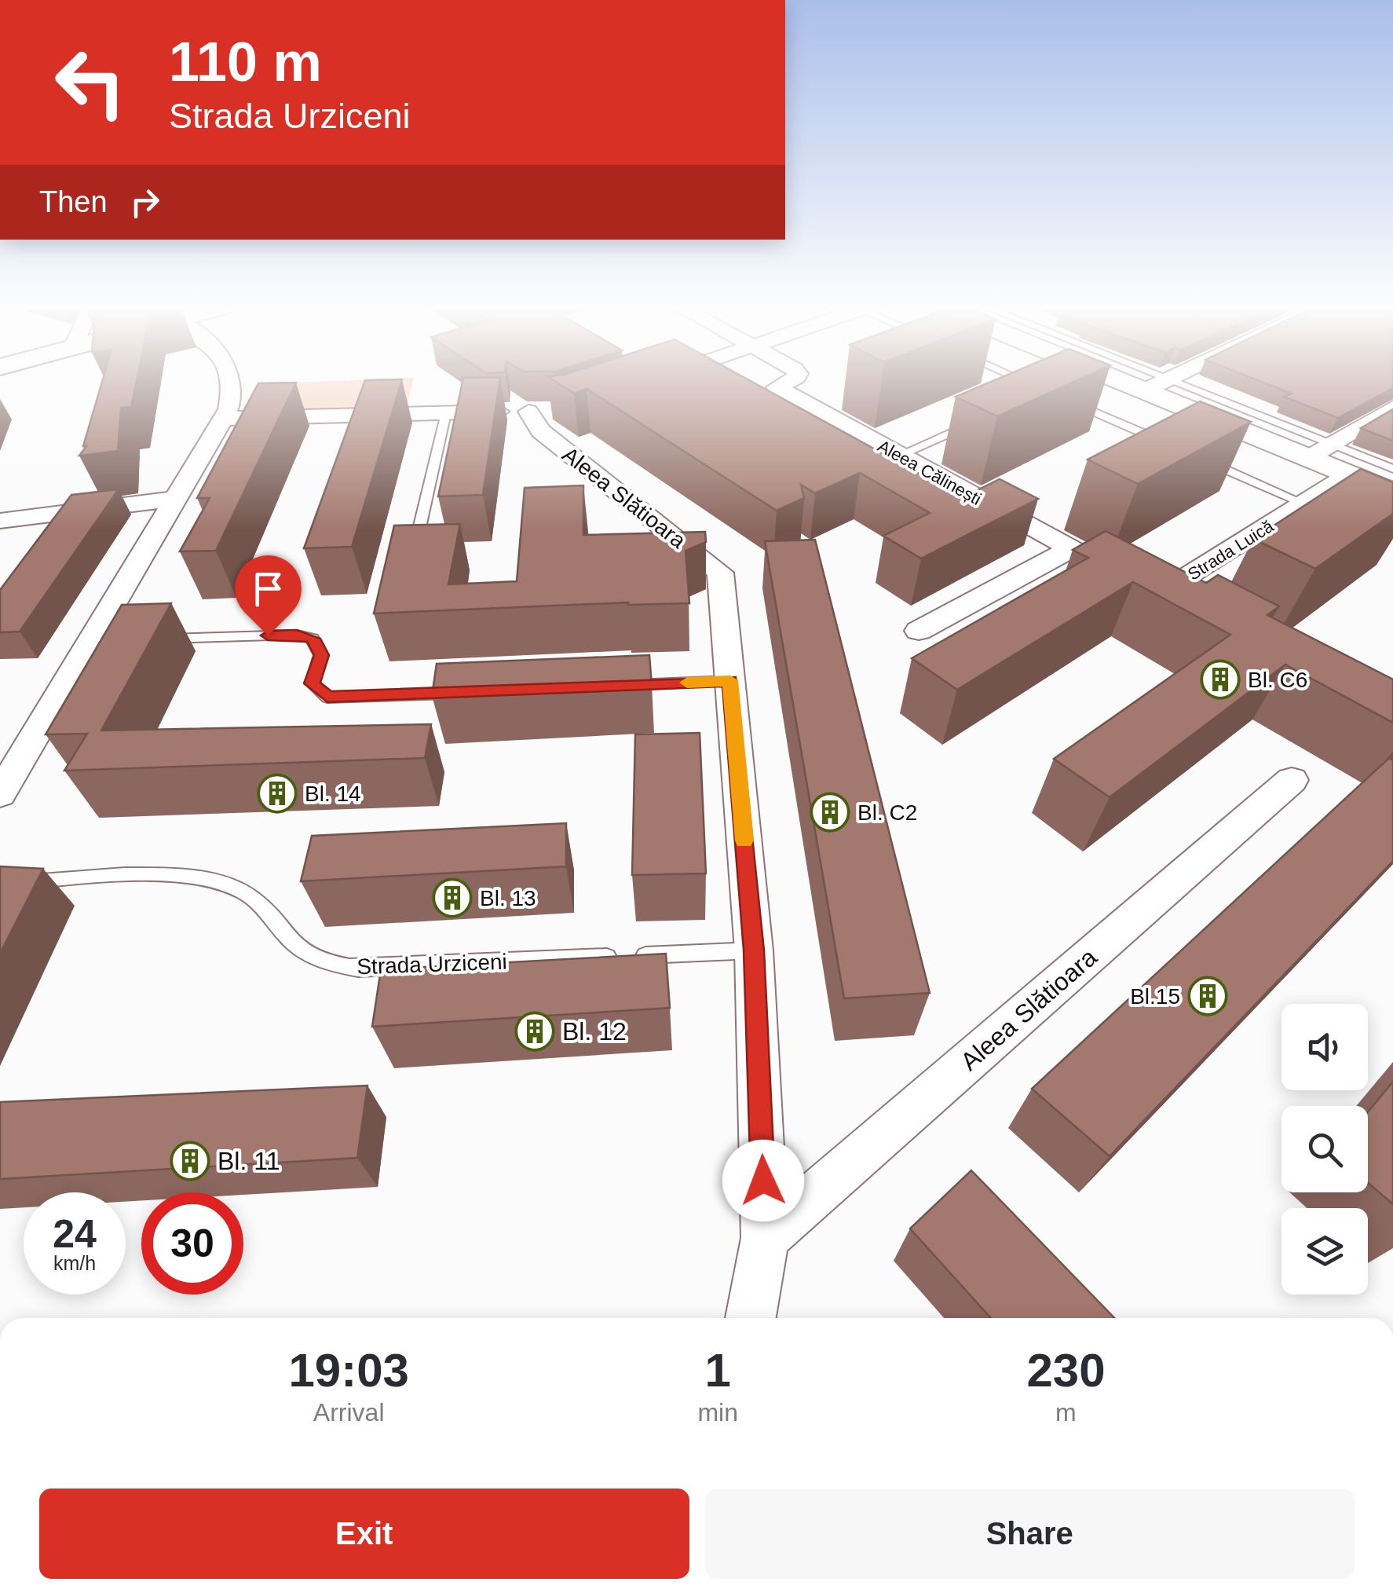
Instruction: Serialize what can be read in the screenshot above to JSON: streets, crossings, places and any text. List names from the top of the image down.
{
  "streets": {
    "street": ["Aleea Călinești", "Aleea Slătioara", "Strada Luică"],
    "lane": ["Strada Urziceni"]
  },
  "crossings": [
    ["Aleea Călinești", "Strada Luică"],
    ["Aleea Slătioara", "Strada Urziceni"]
  ],
  "places": {
    "building": [
      "Bl. C6",
      "Bl. 14",
      "Bl. C2",
      "Bl. 13",
      "Bl.15",
      "Bl. 12",
      "Bl. 11"
    ]
  },
  "page": {
    "turn": ["110 m", "Strada Urziceni"],
    "then": "Then",
    "speed": "24 km/h",
    "limit": "30",
    "eta": [
      "19:03",
      "Arrival",
      "1",
      "min",
      "230",
      "m"
    ],
    "buttons": ["Exit", "Share"]
  }
}
